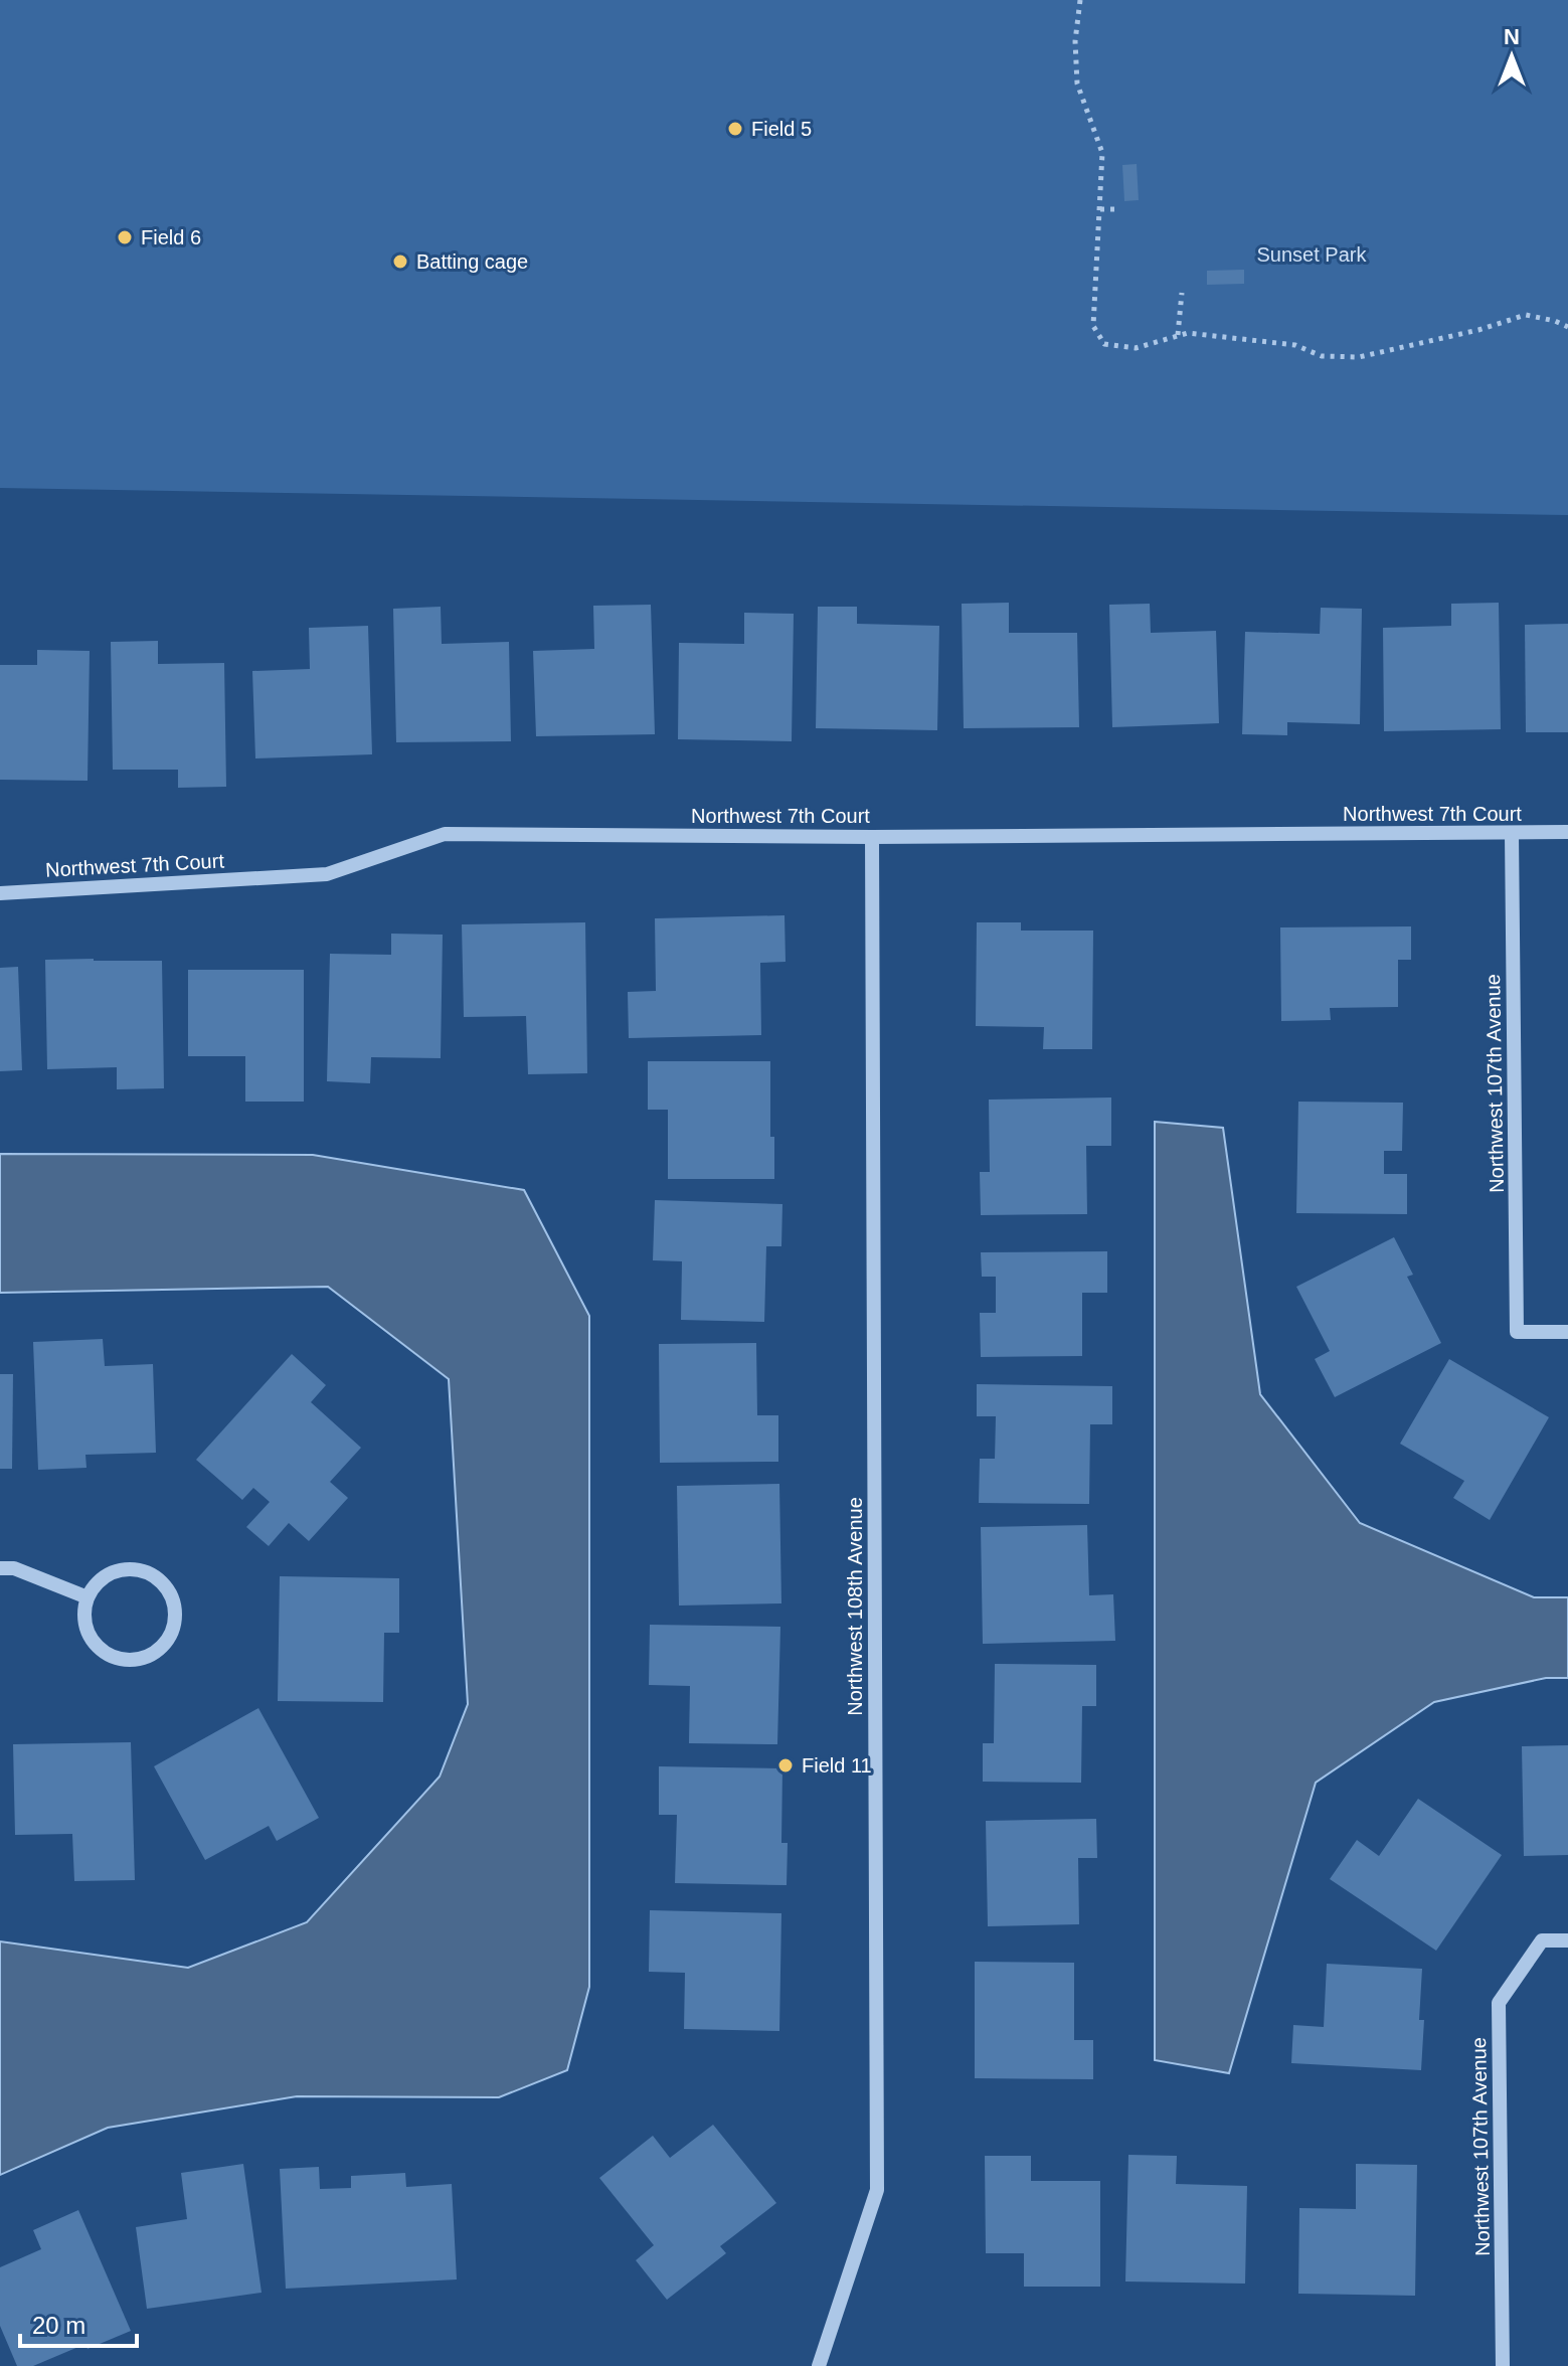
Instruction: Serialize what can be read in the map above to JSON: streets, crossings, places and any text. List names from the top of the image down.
{
  "streets": {
    "street": ["Northwest 7th Court", "Northwest 107th Avenue", "Northwest 108th Avenue"]
  },
  "crossings": [
    ["Northwest 7th Court", "Northwest 107th Avenue"],
    ["Northwest 7th Court", "Northwest 108th Avenue"]
  ],
  "parks": ["Sunset Park"],
  "places": [
    "Field 5",
    "Field 6",
    "Batting cage",
    "Field 11"
  ],
  "scale_bar": "20 m",
  "north": "top"
}
